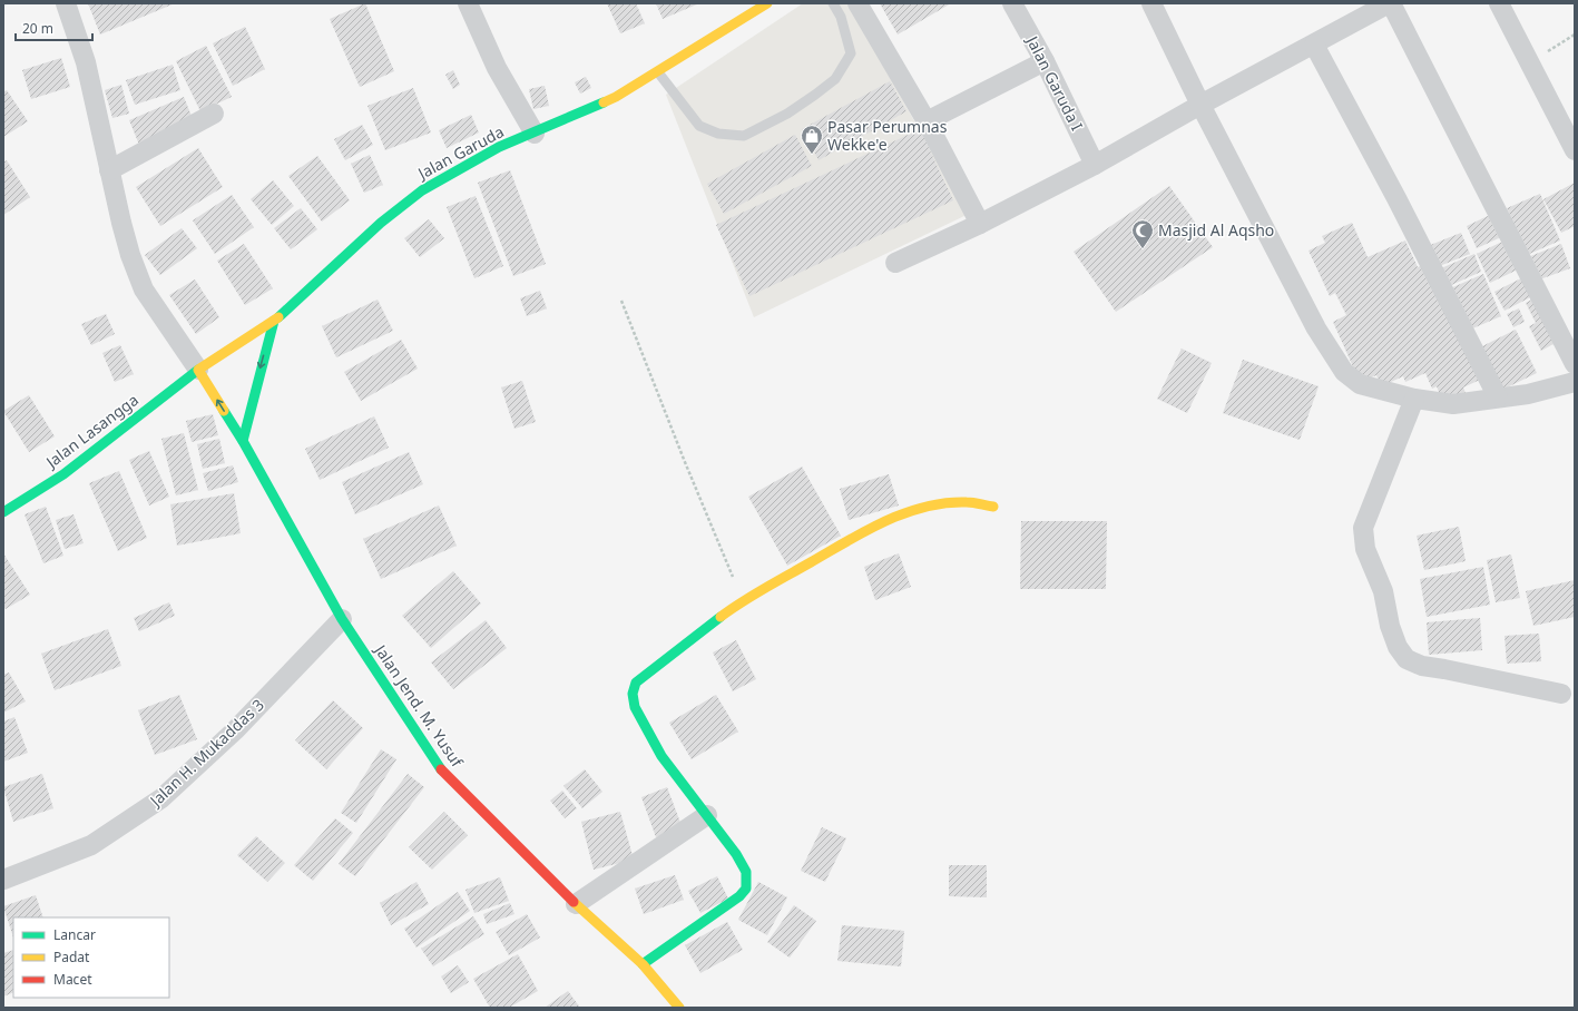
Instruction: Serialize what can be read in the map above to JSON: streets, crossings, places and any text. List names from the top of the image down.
{
  "streets": {
    "main road": ["Jalan Garuda", "Jalan Lasangga", "Jalan Jend. M. Yusuf"],
    "street": ["Jalan Garuda I", "Jalan H. Mukaddas 3"]
  },
  "crossings": [
    ["Jalan Garuda", "Jalan Lasangga"],
    ["Jalan Garuda", "Jalan Jend. M. Yusuf"],
    ["Jalan Lasangga", "Jalan Jend. M. Yusuf"],
    ["Jalan Jend. M. Yusuf", "Jalan H. Mukaddas 3"]
  ],
  "places": {
    "shop": ["Pasar Perumnas Wekke'e"],
    "mosque": ["Masjid Al Aqsho"]
  },
  "legend": ["Lancar", "Padat", "Macet"],
  "scale_bar": "20 m"
}
